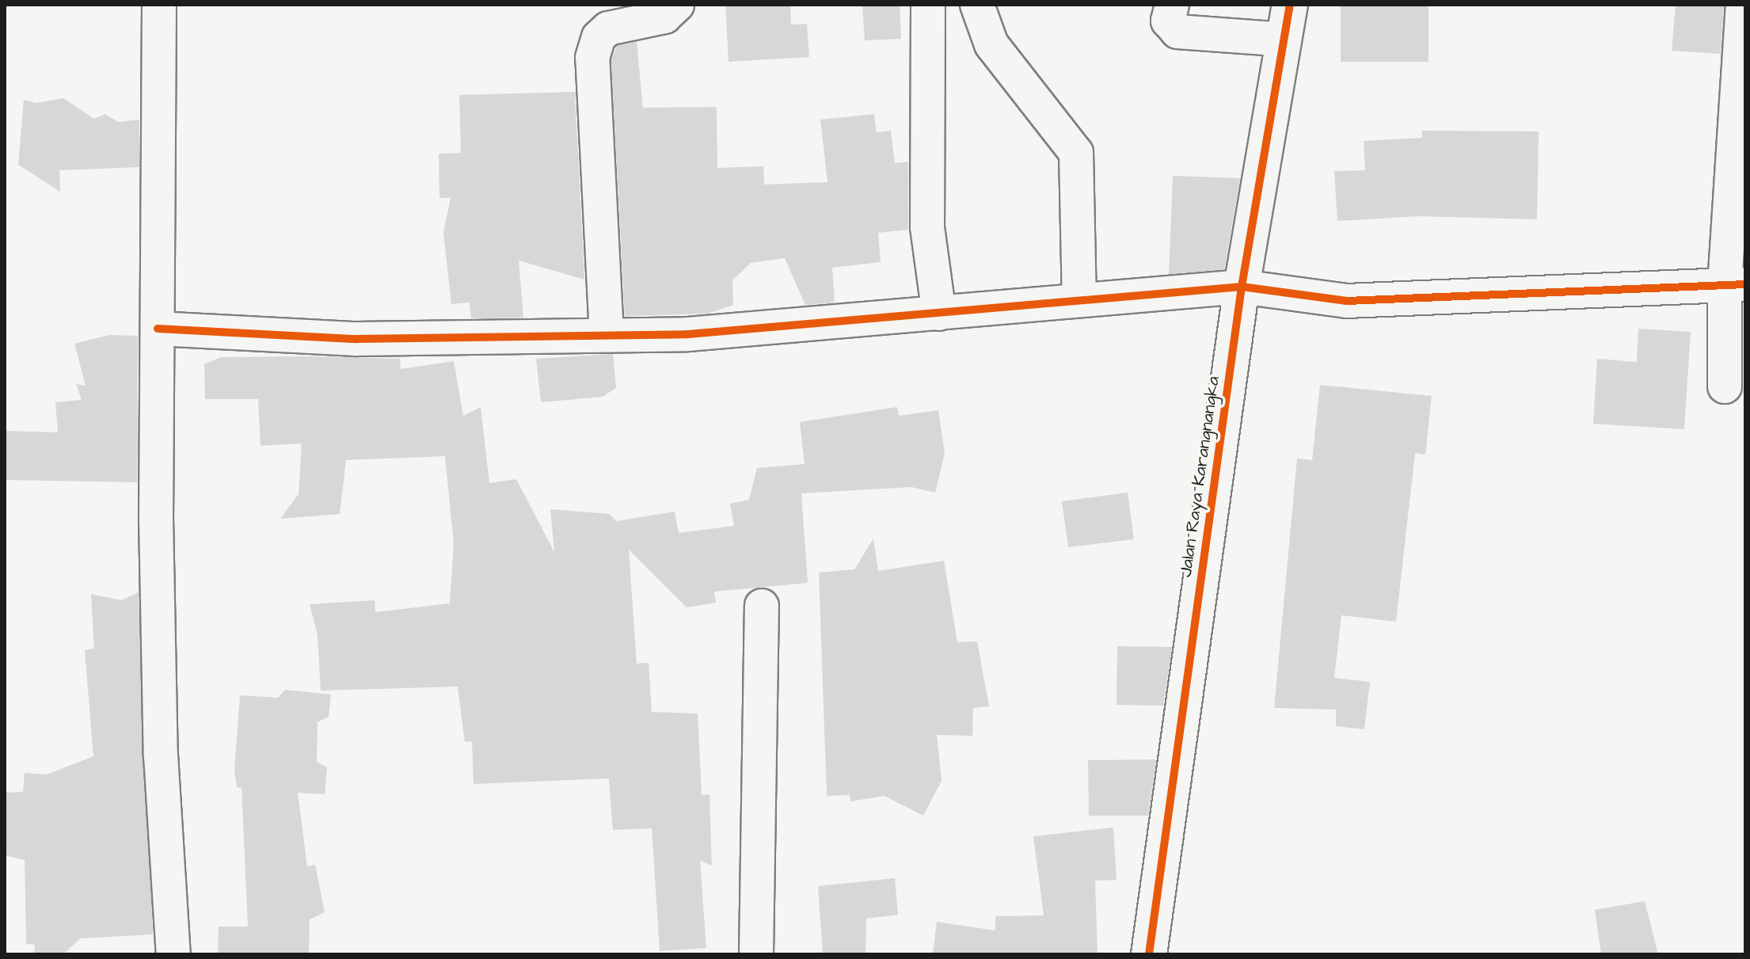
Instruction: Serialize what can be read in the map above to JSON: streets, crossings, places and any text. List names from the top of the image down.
{
  "streets": {
    "street": ["Jalan Raya Karangnangka"]
  }
}
